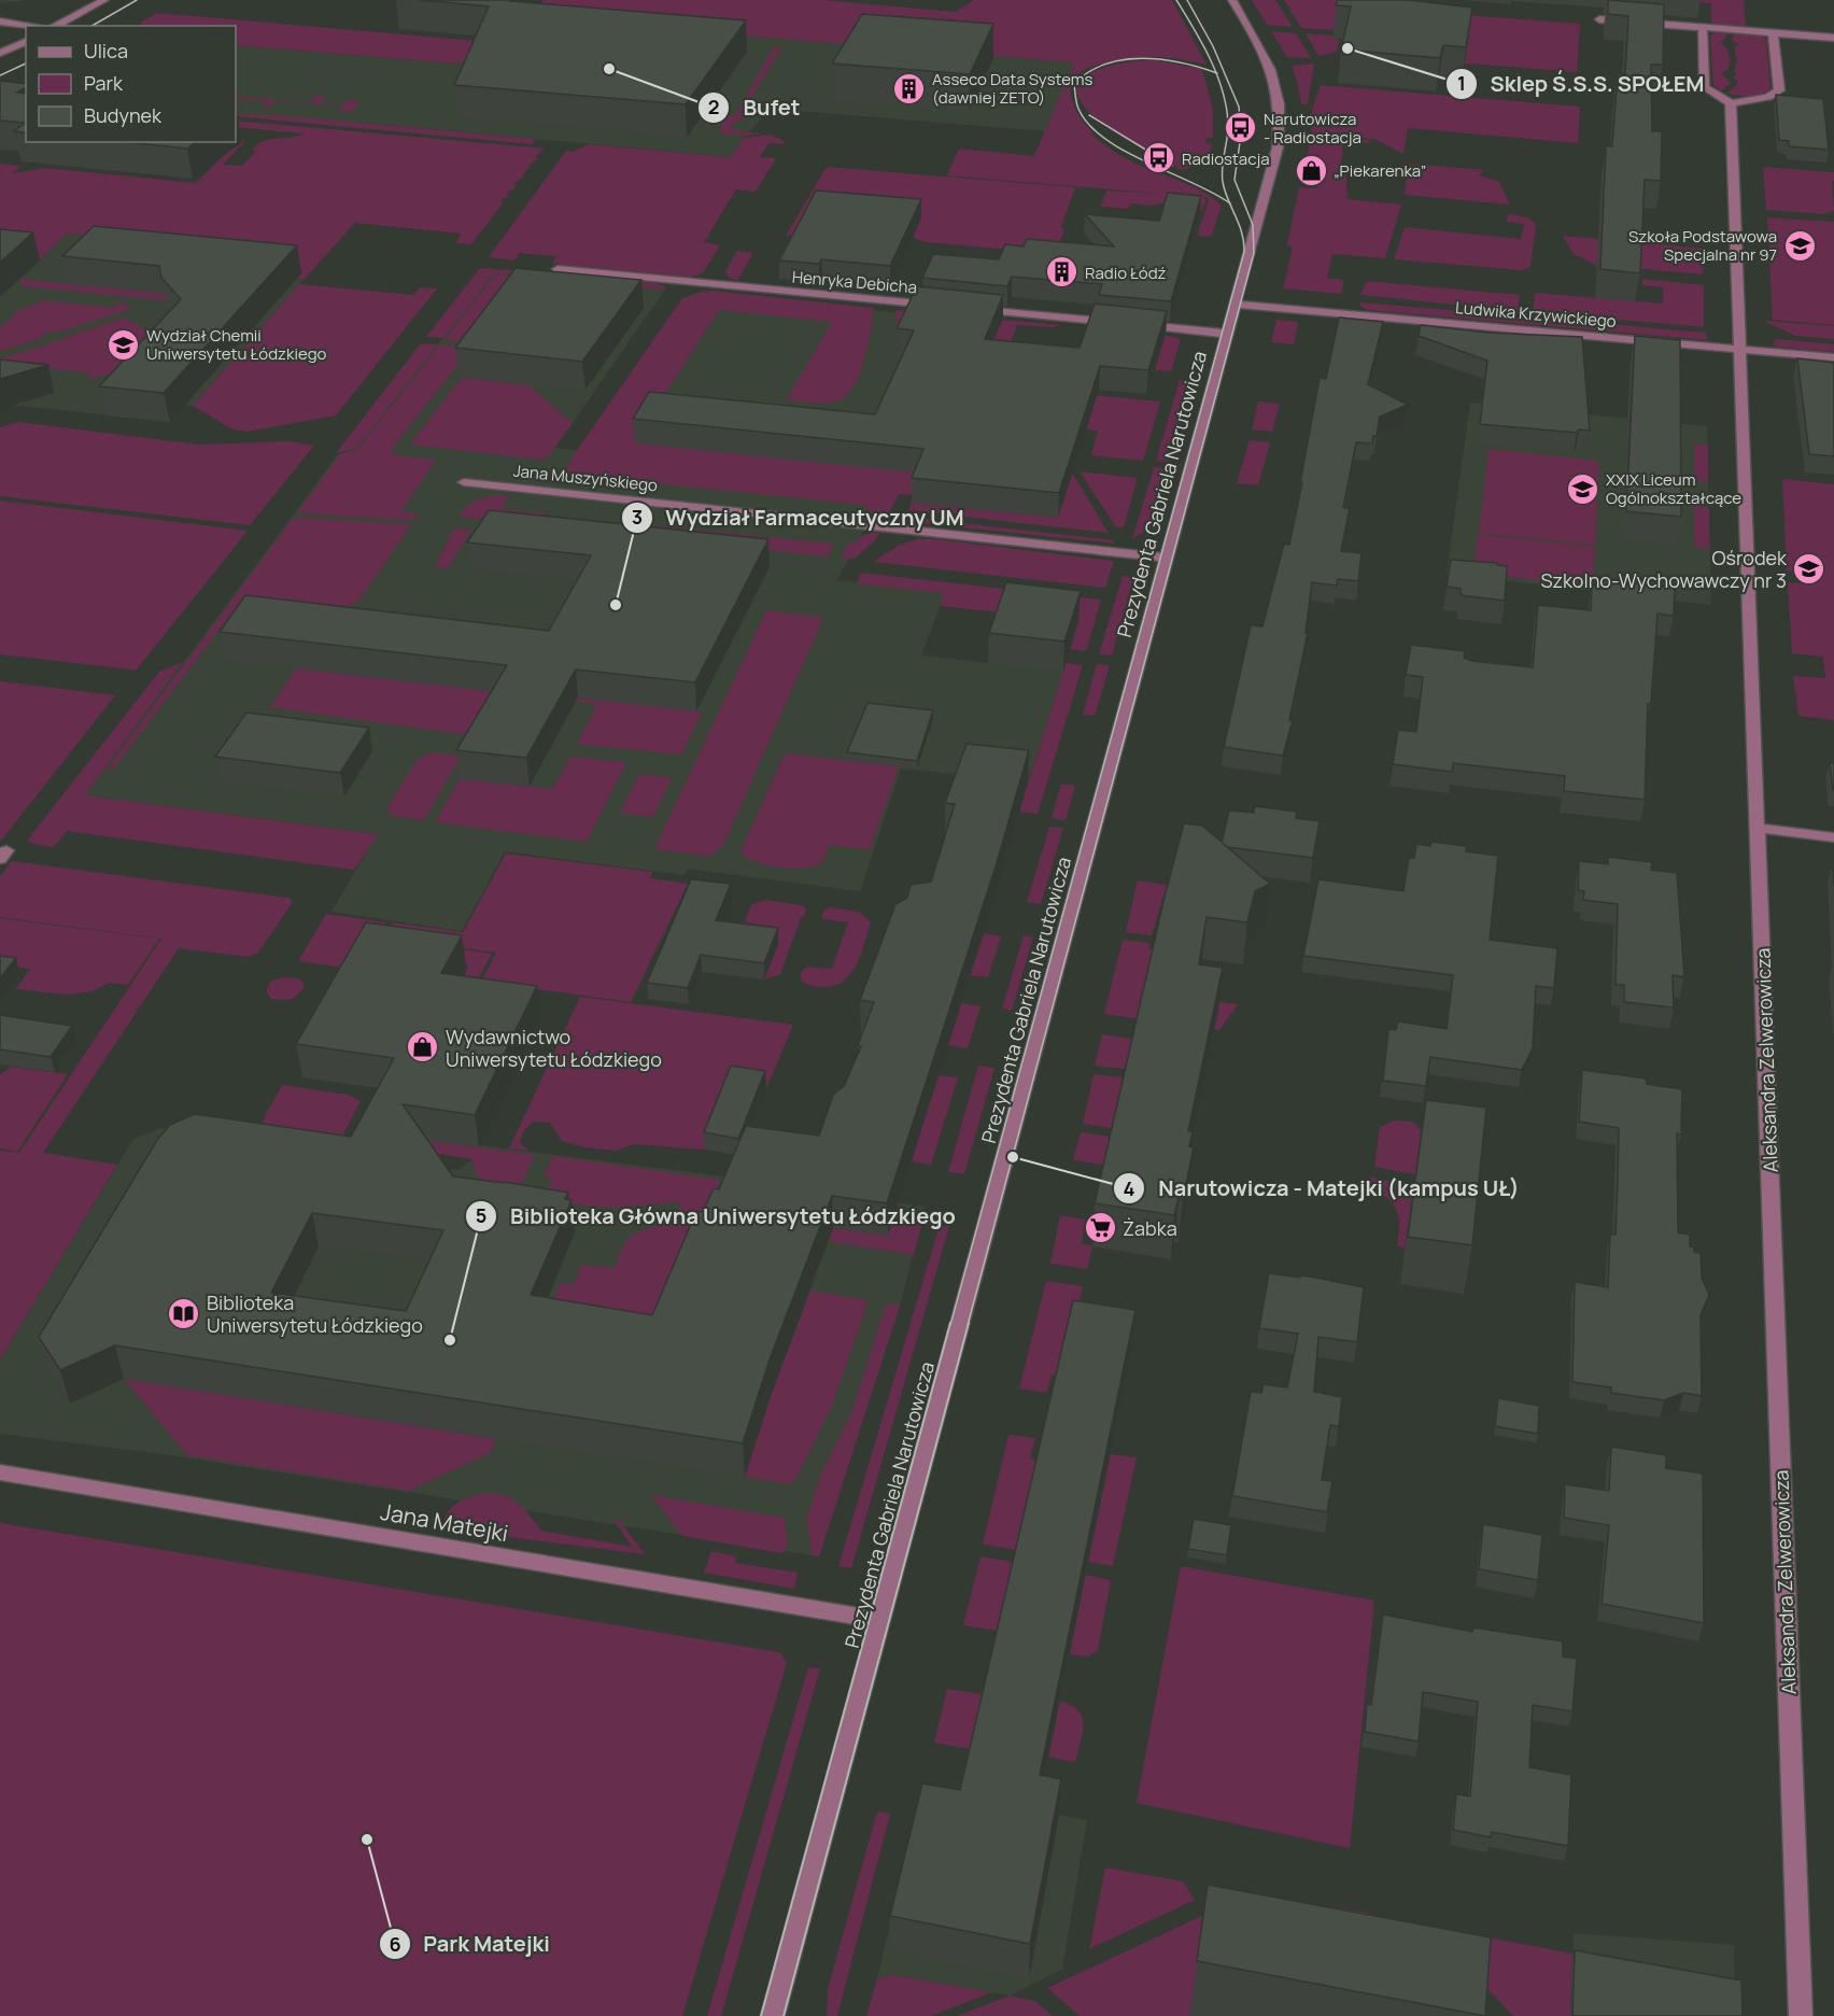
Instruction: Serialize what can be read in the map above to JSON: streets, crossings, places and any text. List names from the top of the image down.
{
  "streets": {
    "street": [
      "Henryka Debicha",
      "Ludwika Krzywickiego",
      "Jana Muszyńskiego",
      "Prezydenta Gabriela Narutowicza",
      "Aleksandra Zelwerowicza",
      "Jana Matejki"
    ]
  },
  "crossings": [
    ["Ludwika Krzywickiego", "Prezydenta Gabriela Narutowicza"],
    ["Ludwika Krzywickiego", "Aleksandra Zelwerowicza"],
    ["Jana Muszyńskiego", "Prezydenta Gabriela Narutowicza"],
    ["Prezydenta Gabriela Narutowicza", "Jana Matejki"]
  ],
  "places": {
    "other": [
      "Sklep Ś.S.S. SPOŁEM",
      "Bufet",
      "Wydział Farmaceutyczny UM",
      "Narutowicza - Matejki (kampus UŁ)",
      "Biblioteka Główna Uniwersytetu Łódzkiego",
      "Park Matejki"
    ],
    "building": ["Asseco Data Systems (dawniej ZETO)", "Radio Łódź"],
    "bus stop": ["Narutowicza - Radiostacja", "Radiostacja"],
    "shop": ["„Piekarenka”", "Wydawnictwo Uniwersytetu Łódzkiego"],
    "school or university": [
      "Szkoła Podstawowa Specjalna nr 97",
      "Wydział Chemii Uniwersytetu Łódzkiego",
      "XXIX Liceum Ogólnokształcące",
      "Ośrodek Szkolno-Wychowawczy nr 3"
    ],
    "supermarket": ["Żabka"],
    "library": ["Biblioteka Uniwersytetu Łódzkiego"]
  },
  "legend": ["Ulica", "Park", "Budynek"]
}
